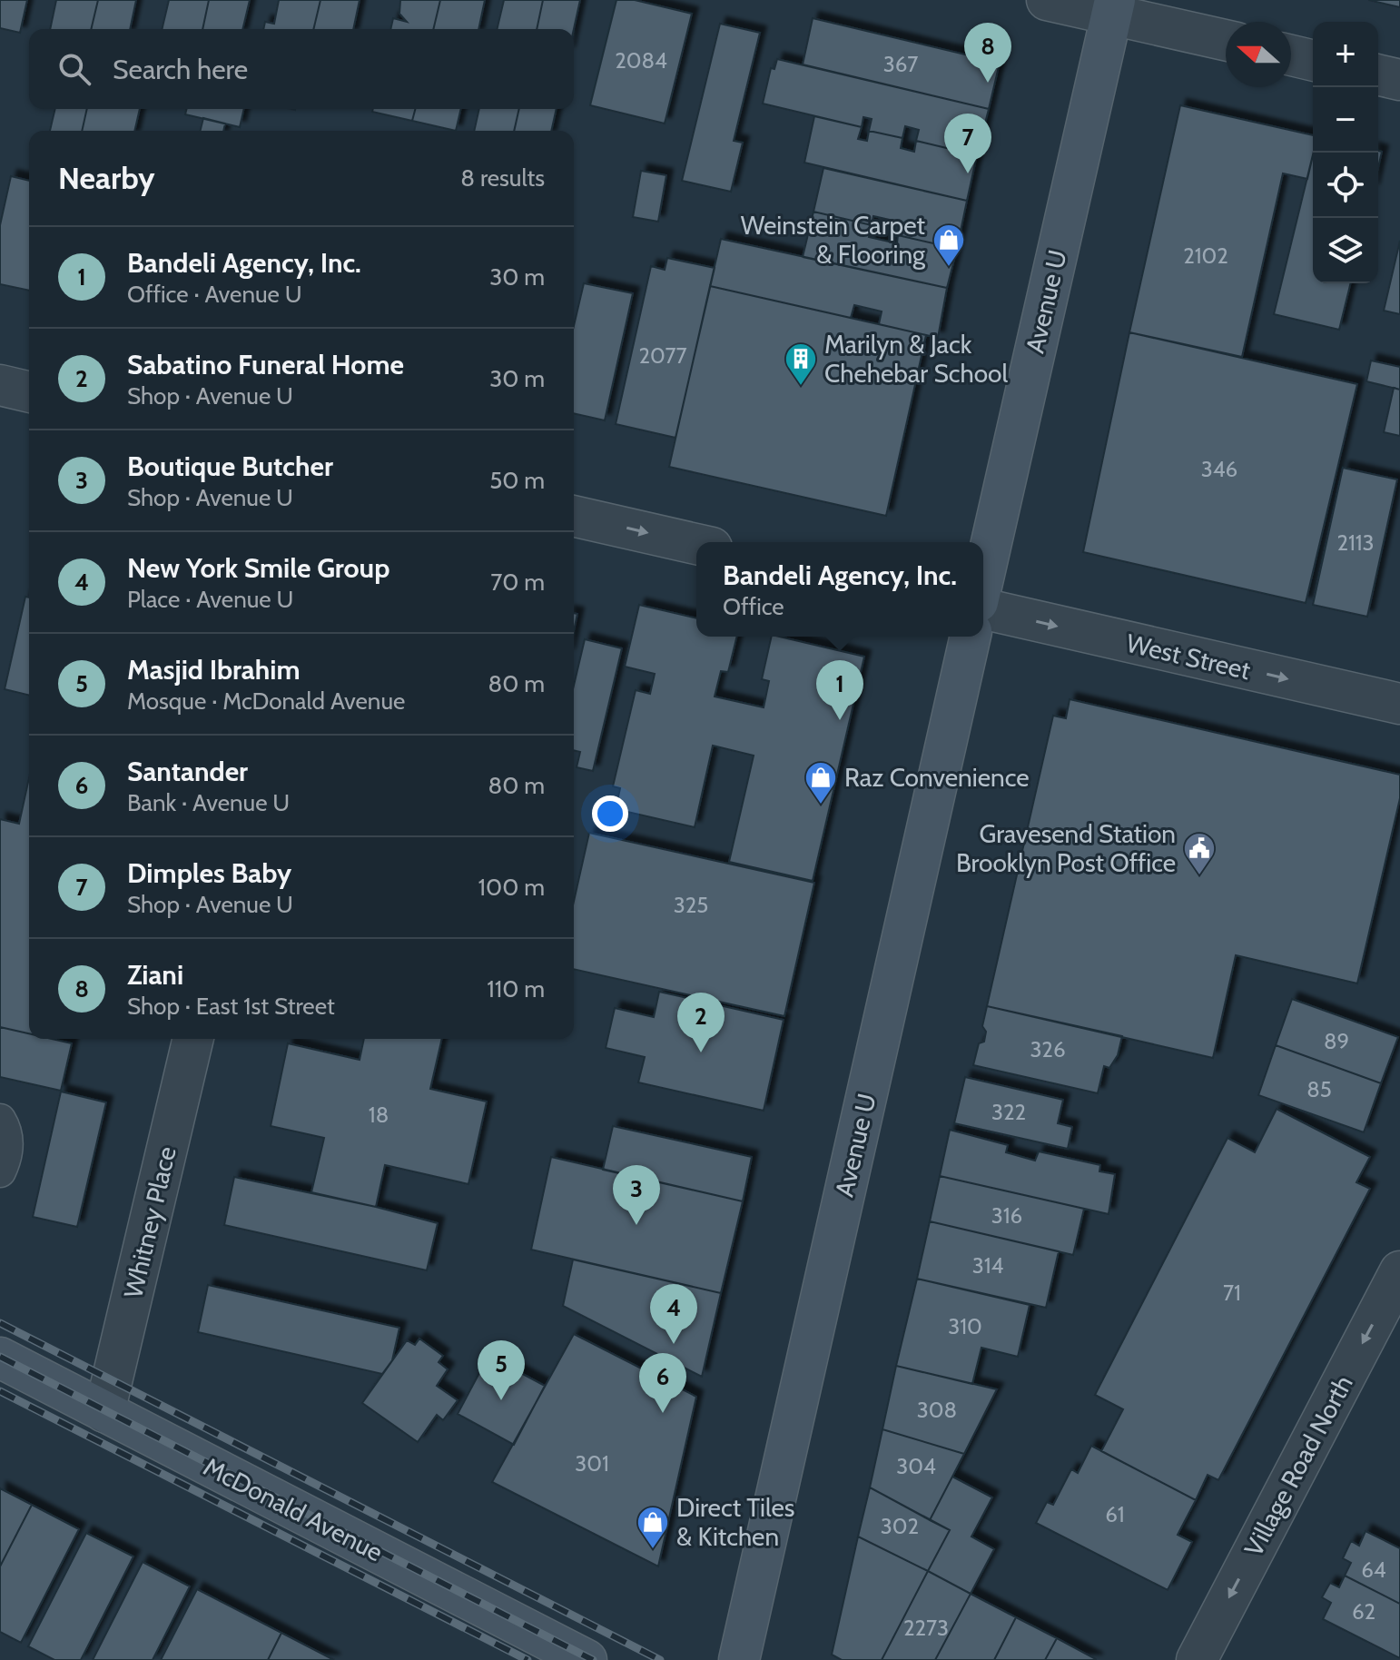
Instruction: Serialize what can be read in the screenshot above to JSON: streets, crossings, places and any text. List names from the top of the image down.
{
  "streets": {
    "main road": ["Avenue U", "McDonald Avenue"],
    "street": ["West Street", "Whitney Place", "Village Road North"]
  },
  "crossings": [
    ["Whitney Place", "McDonald Avenue"]
  ],
  "one_way": ["West Street", "Village Road North"],
  "places": {
    "shop": ["Weinstein Carpet & Flooring", "Raz Convenience", "Direct Tiles & Kitchen"],
    "building": ["Marilyn & Jack Chehebar School"],
    "public building": ["Gravesend Station Brooklyn Post Office"]
  },
  "house_numbers": [
    "2084",
    "367",
    "2102",
    "2077",
    "346",
    "2113",
    "325",
    "89",
    "326",
    "85",
    "322",
    "18",
    "316",
    "314",
    "71",
    "310",
    "308",
    "301",
    "304",
    "61",
    "302",
    "64",
    "62",
    "2273"
  ],
  "north": "left",
  "page": {
    "map_buttons": ["+", "−"],
    "pins": [
      "8",
      "7",
      "1",
      "2",
      "3",
      "4",
      "5",
      "6"
    ],
    "search": "Search here",
    "heading": ["Nearby", "8 results"],
    "list": [
      {
        "mark": "1",
        "name": "Bandeli Agency, Inc.",
        "note": "Office · Avenue U",
        "value": "30 m"
      },
      {
        "mark": "2",
        "name": "Sabatino Funeral Home",
        "note": "Shop · Avenue U",
        "value": "30 m"
      },
      {
        "mark": "3",
        "name": "Boutique Butcher",
        "note": "Shop · Avenue U",
        "value": "50 m"
      },
      {
        "mark": "4",
        "name": "New York Smile Group",
        "note": "Place · Avenue U",
        "value": "70 m"
      },
      {
        "mark": "5",
        "name": "Masjid Ibrahim",
        "note": "Mosque · McDonald Avenue",
        "value": "80 m"
      },
      {
        "mark": "6",
        "name": "Santander",
        "note": "Bank · Avenue U",
        "value": "80 m"
      },
      {
        "mark": "7",
        "name": "Dimples Baby",
        "note": "Shop · Avenue U",
        "value": "100 m"
      },
      {
        "mark": "8",
        "name": "Ziani",
        "note": "Shop · East 1st Street",
        "value": "110 m"
      }
    ],
    "popup": ["Bandeli Agency, Inc.", "Office"]
  }
}
